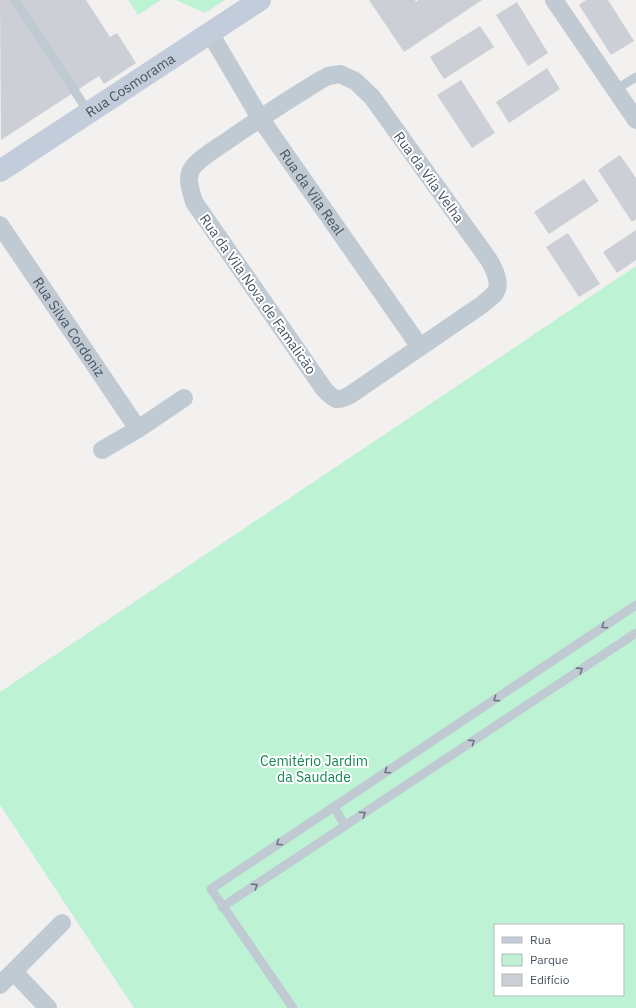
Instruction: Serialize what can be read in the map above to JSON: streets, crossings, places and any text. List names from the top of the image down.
{
  "streets": {
    "main road": ["Rua Cosmorama"],
    "street": [
      "Rua da Vila Velha",
      "Rua da Vila Real",
      "Rua da Vila Nova de Famalicão",
      "Rua Silva Cordoniz"
    ]
  },
  "crossings": [
    ["Rua Cosmorama", "Rua da Vila Real"],
    ["Rua da Vila Velha", "Rua da Vila Real"],
    ["Rua da Vila Velha", "Rua da Vila Nova de Famalicão"],
    ["Rua da Vila Real", "Rua da Vila Nova de Famalicão"]
  ],
  "parks": ["Cemitério Jardim da Saudade"],
  "legend": ["Rua", "Parque", "Edifício"]
}
